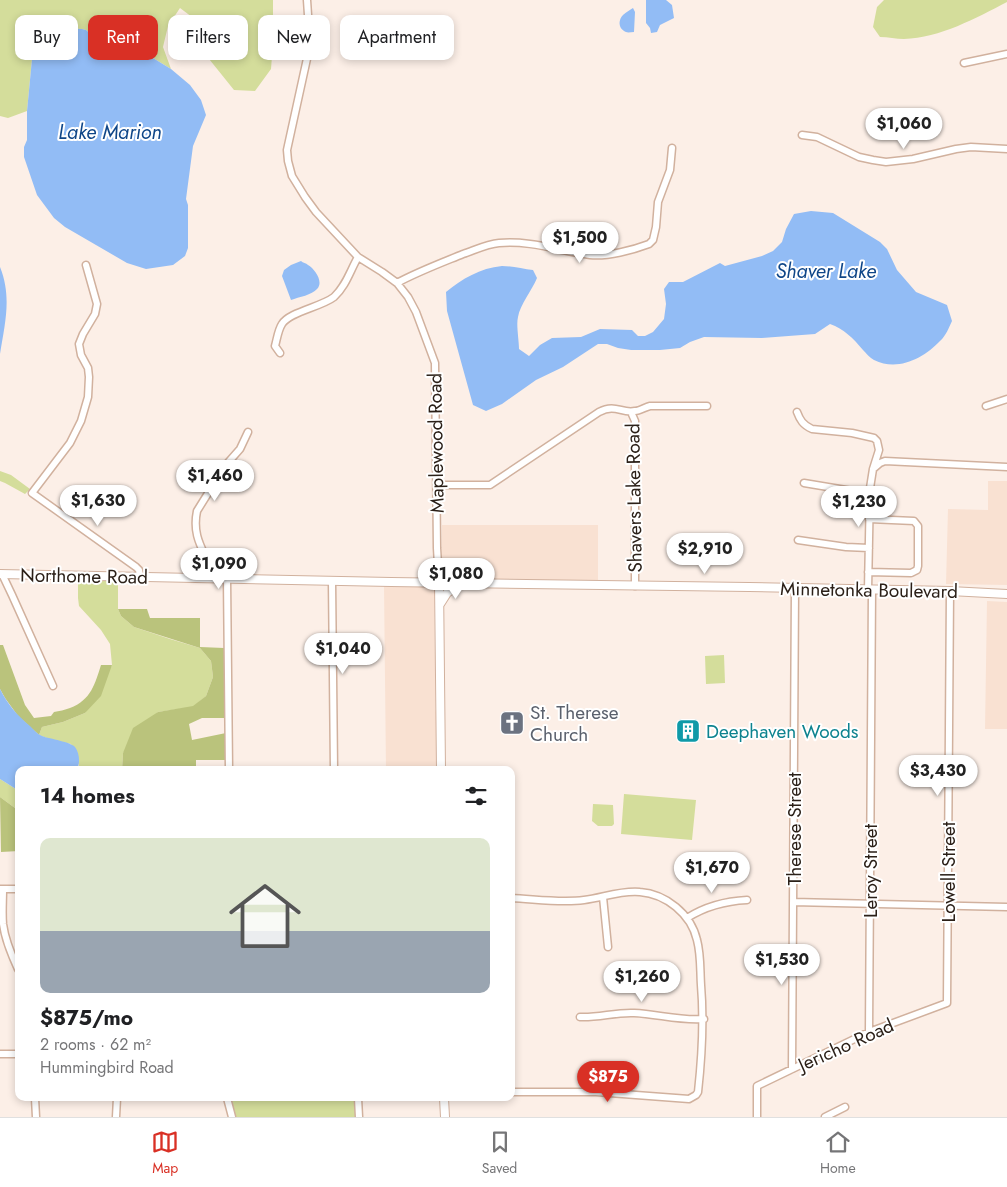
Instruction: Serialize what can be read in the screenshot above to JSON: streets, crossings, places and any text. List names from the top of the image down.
{
  "streets": {
    "street": [
      "Maplewood Road",
      "Shavers Lake Road",
      "Northome Road",
      "Minnetonka Boulevard",
      "Therese Street",
      "Leroy Street",
      "Lowell Street",
      "Jericho Road"
    ]
  },
  "crossings": [
    ["Maplewood Road", "Northome Road"],
    ["Maplewood Road", "Minnetonka Boulevard"],
    ["Shavers Lake Road", "Minnetonka Boulevard"],
    ["Northome Road", "Minnetonka Boulevard"],
    ["Minnetonka Boulevard", "Therese Street"],
    ["Minnetonka Boulevard", "Leroy Street"],
    ["Minnetonka Boulevard", "Lowell Street"],
    ["Therese Street", "Jericho Road"],
    ["Leroy Street", "Jericho Road"],
    ["Lowell Street", "Jericho Road"]
  ],
  "water": ["Lake Marion", "Shaver Lake"],
  "places": {
    "church": ["St. Therese Church"],
    "building": ["Deephaven Woods"]
  },
  "page": {
    "chip": [
      "Buy",
      "Rent",
      "Filters",
      "New",
      "Apartment"
    ],
    "price": [
      "$1,060",
      "$1,500",
      "$1,460",
      "$1,630",
      "$1,230",
      "$2,910",
      "$1,090",
      "$1,080",
      "$1,040",
      "$3,430",
      "$1,670",
      "$1,530",
      "$1,260",
      "$875"
    ],
    "heading": "14 homes",
    "list": [
      {
        "name": "$875/mo",
        "note": "2 rooms · 62 m² · Hummingbird Road"
      }
    ],
    "tabs": ["Map", "Saved", "Home"]
  }
}
